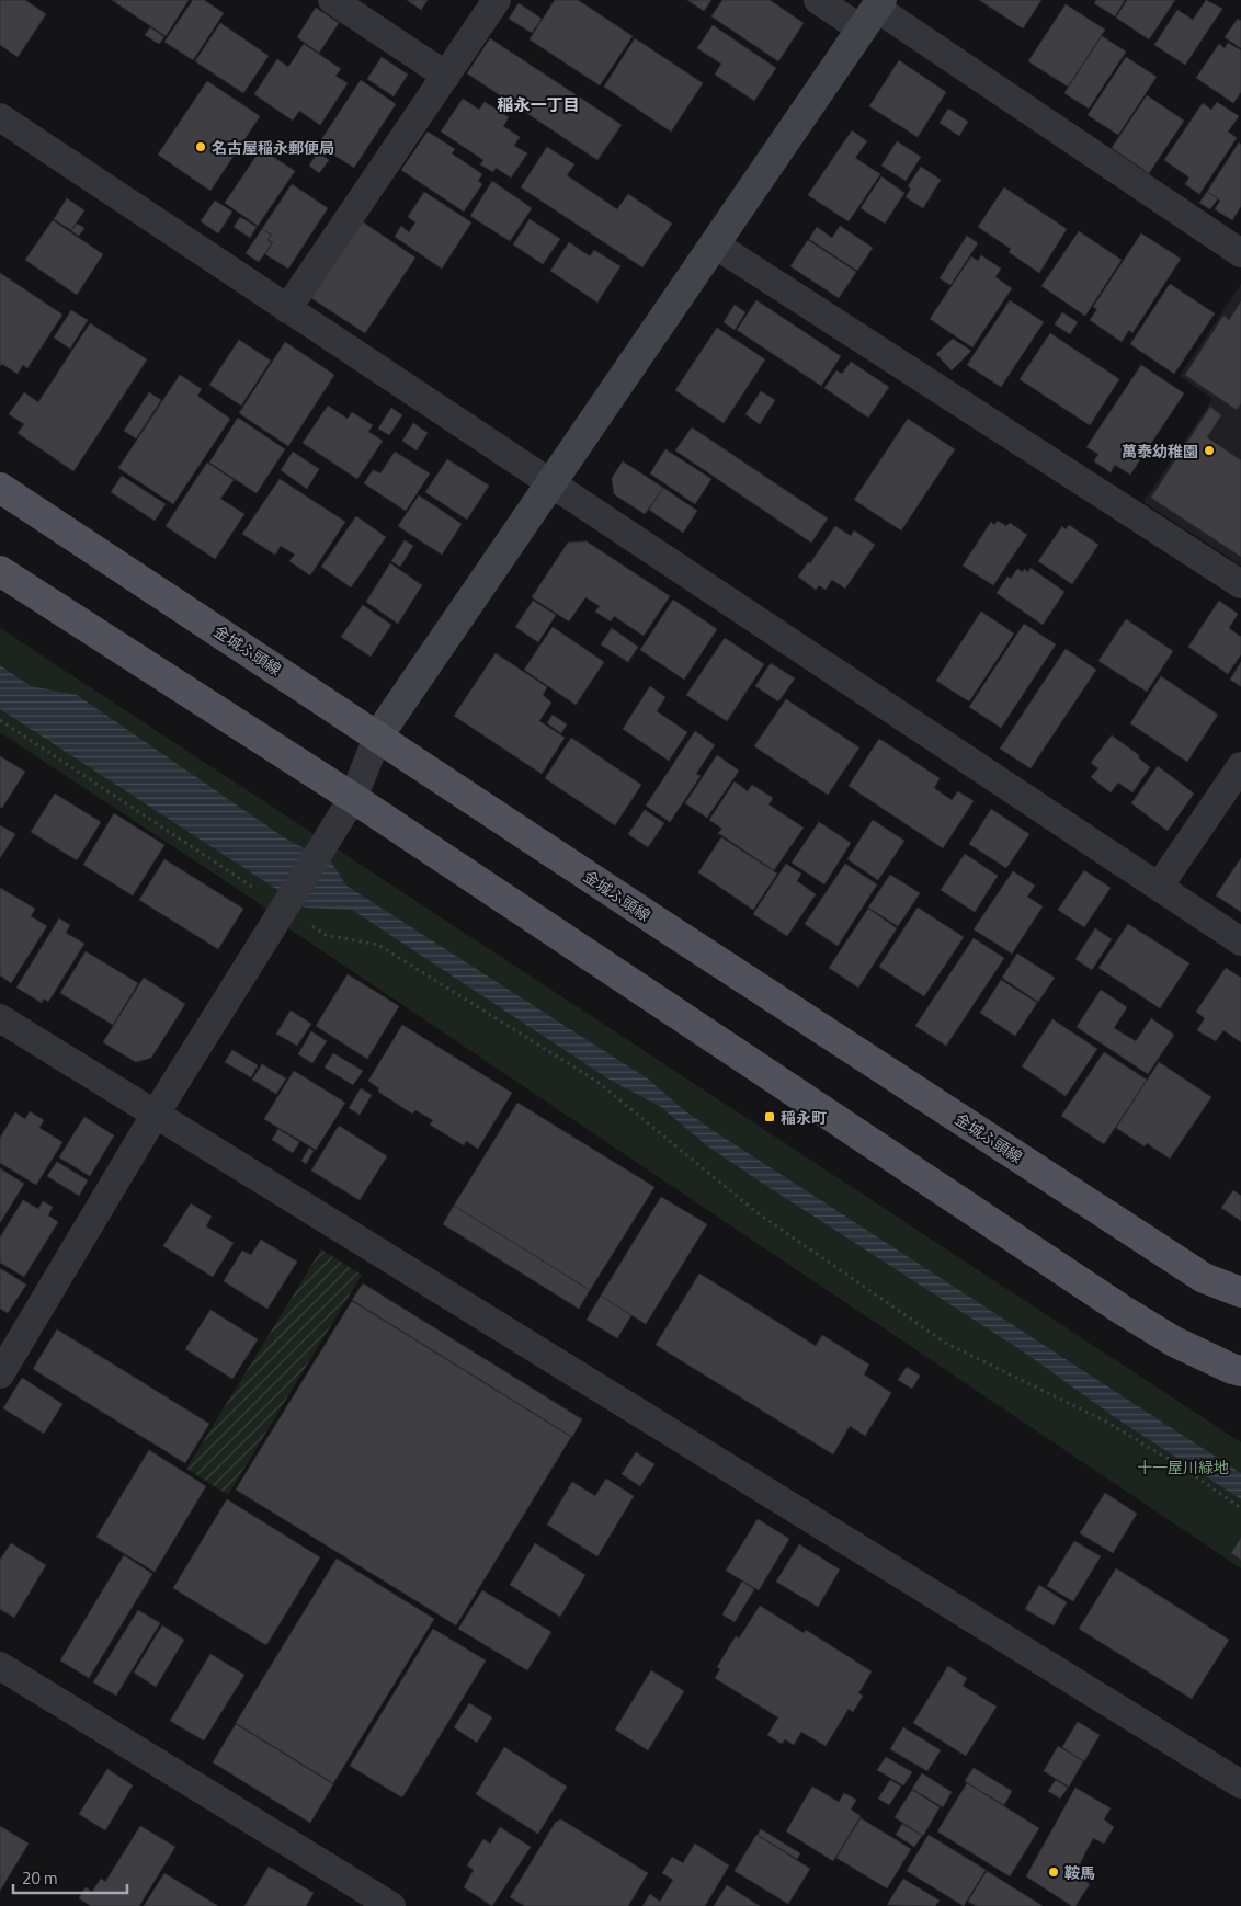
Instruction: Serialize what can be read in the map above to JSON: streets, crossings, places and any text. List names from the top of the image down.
{
  "streets": {
    "main road": ["金城ふ頭線"]
  },
  "districts": ["稲永一丁目"],
  "parks": ["十一屋川緑地"],
  "places": {
    "other": ["名古屋稲永郵便局", "萬泰幼稚園", "鞍馬"],
    "transit": ["稲永町"]
  },
  "scale_bar": "20 m"
}
